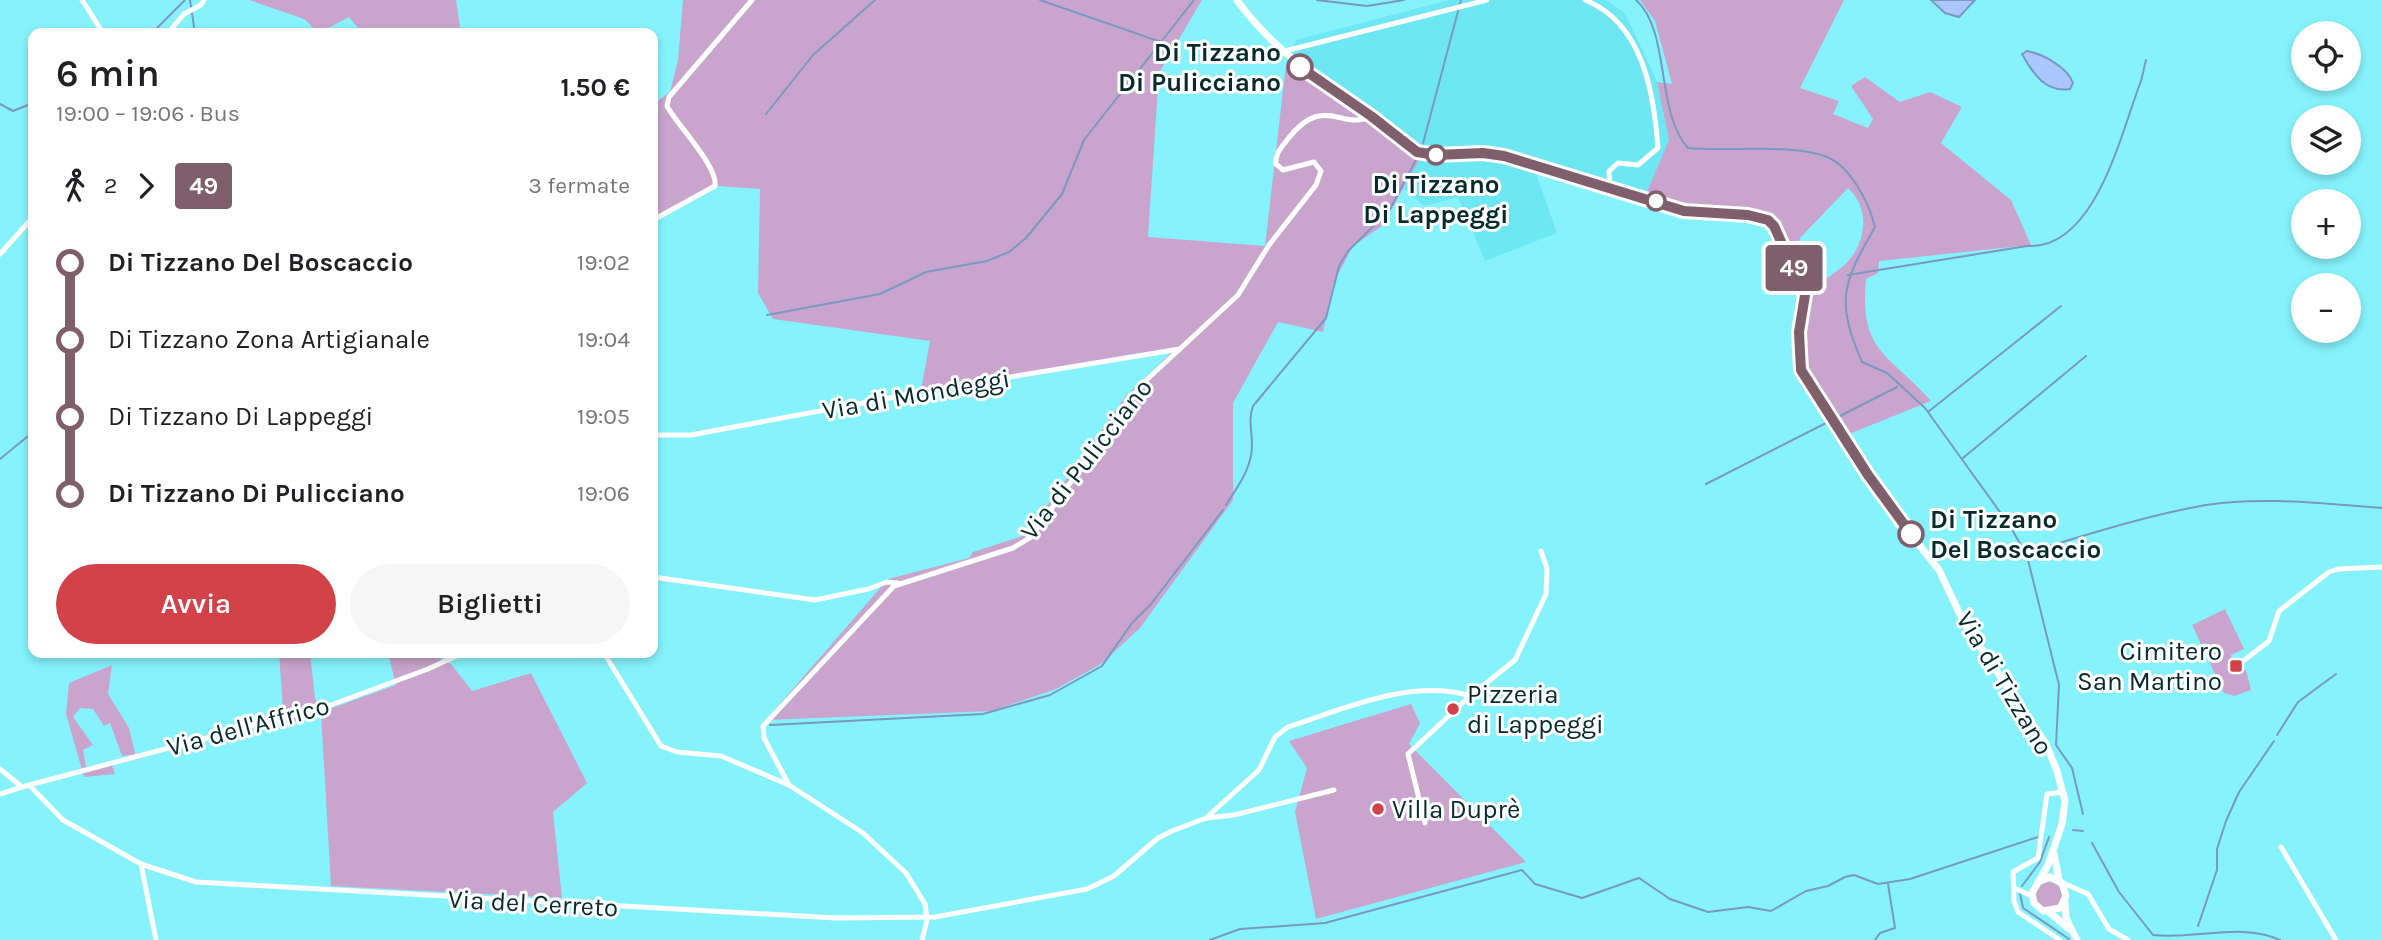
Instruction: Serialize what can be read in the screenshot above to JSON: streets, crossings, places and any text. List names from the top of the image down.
{
  "streets": {
    "main road": ["Via di Tizzano"],
    "street": [
      "Via di Mondeggi",
      "Via di Pulicciano",
      "Via dell'Affrico",
      "Via del Cerreto"
    ]
  },
  "crossings": [
    ["Via di Mondeggi", "Via di Pulicciano"],
    ["Via di Pulicciano", "Via di Tizzano"],
    ["Via di Pulicciano", "Via del Cerreto"],
    ["Via dell'Affrico", "Via del Cerreto"]
  ],
  "places": {
    "other": [
      "Di Tizzano Di Pulicciano",
      "Di Tizzano Di Lappeggi",
      "Di Tizzano Del Boscaccio",
      "Pizzeria di Lappeggi",
      "Villa Duprè"
    ],
    "transit": ["Cimitero San Martino"]
  },
  "lines": ["bus line 49"],
  "page": {
    "on_map": "49",
    "map_buttons": ["+", "−"],
    "heading": ["6 min", "19:00 – 19:06 · Bus", "1.50 €"],
    "legs": ["2", "49", "3 fermate"],
    "list": [
      {
        "name": "Di Tizzano Del Boscaccio",
        "value": "19:02"
      },
      {
        "name": "Di Tizzano Zona Artigianale",
        "value": "19:04"
      },
      {
        "name": "Di Tizzano Di Lappeggi",
        "value": "19:05"
      },
      {
        "name": "Di Tizzano Di Pulicciano",
        "value": "19:06"
      }
    ],
    "buttons": ["Avvia", "Biglietti"]
  }
}
